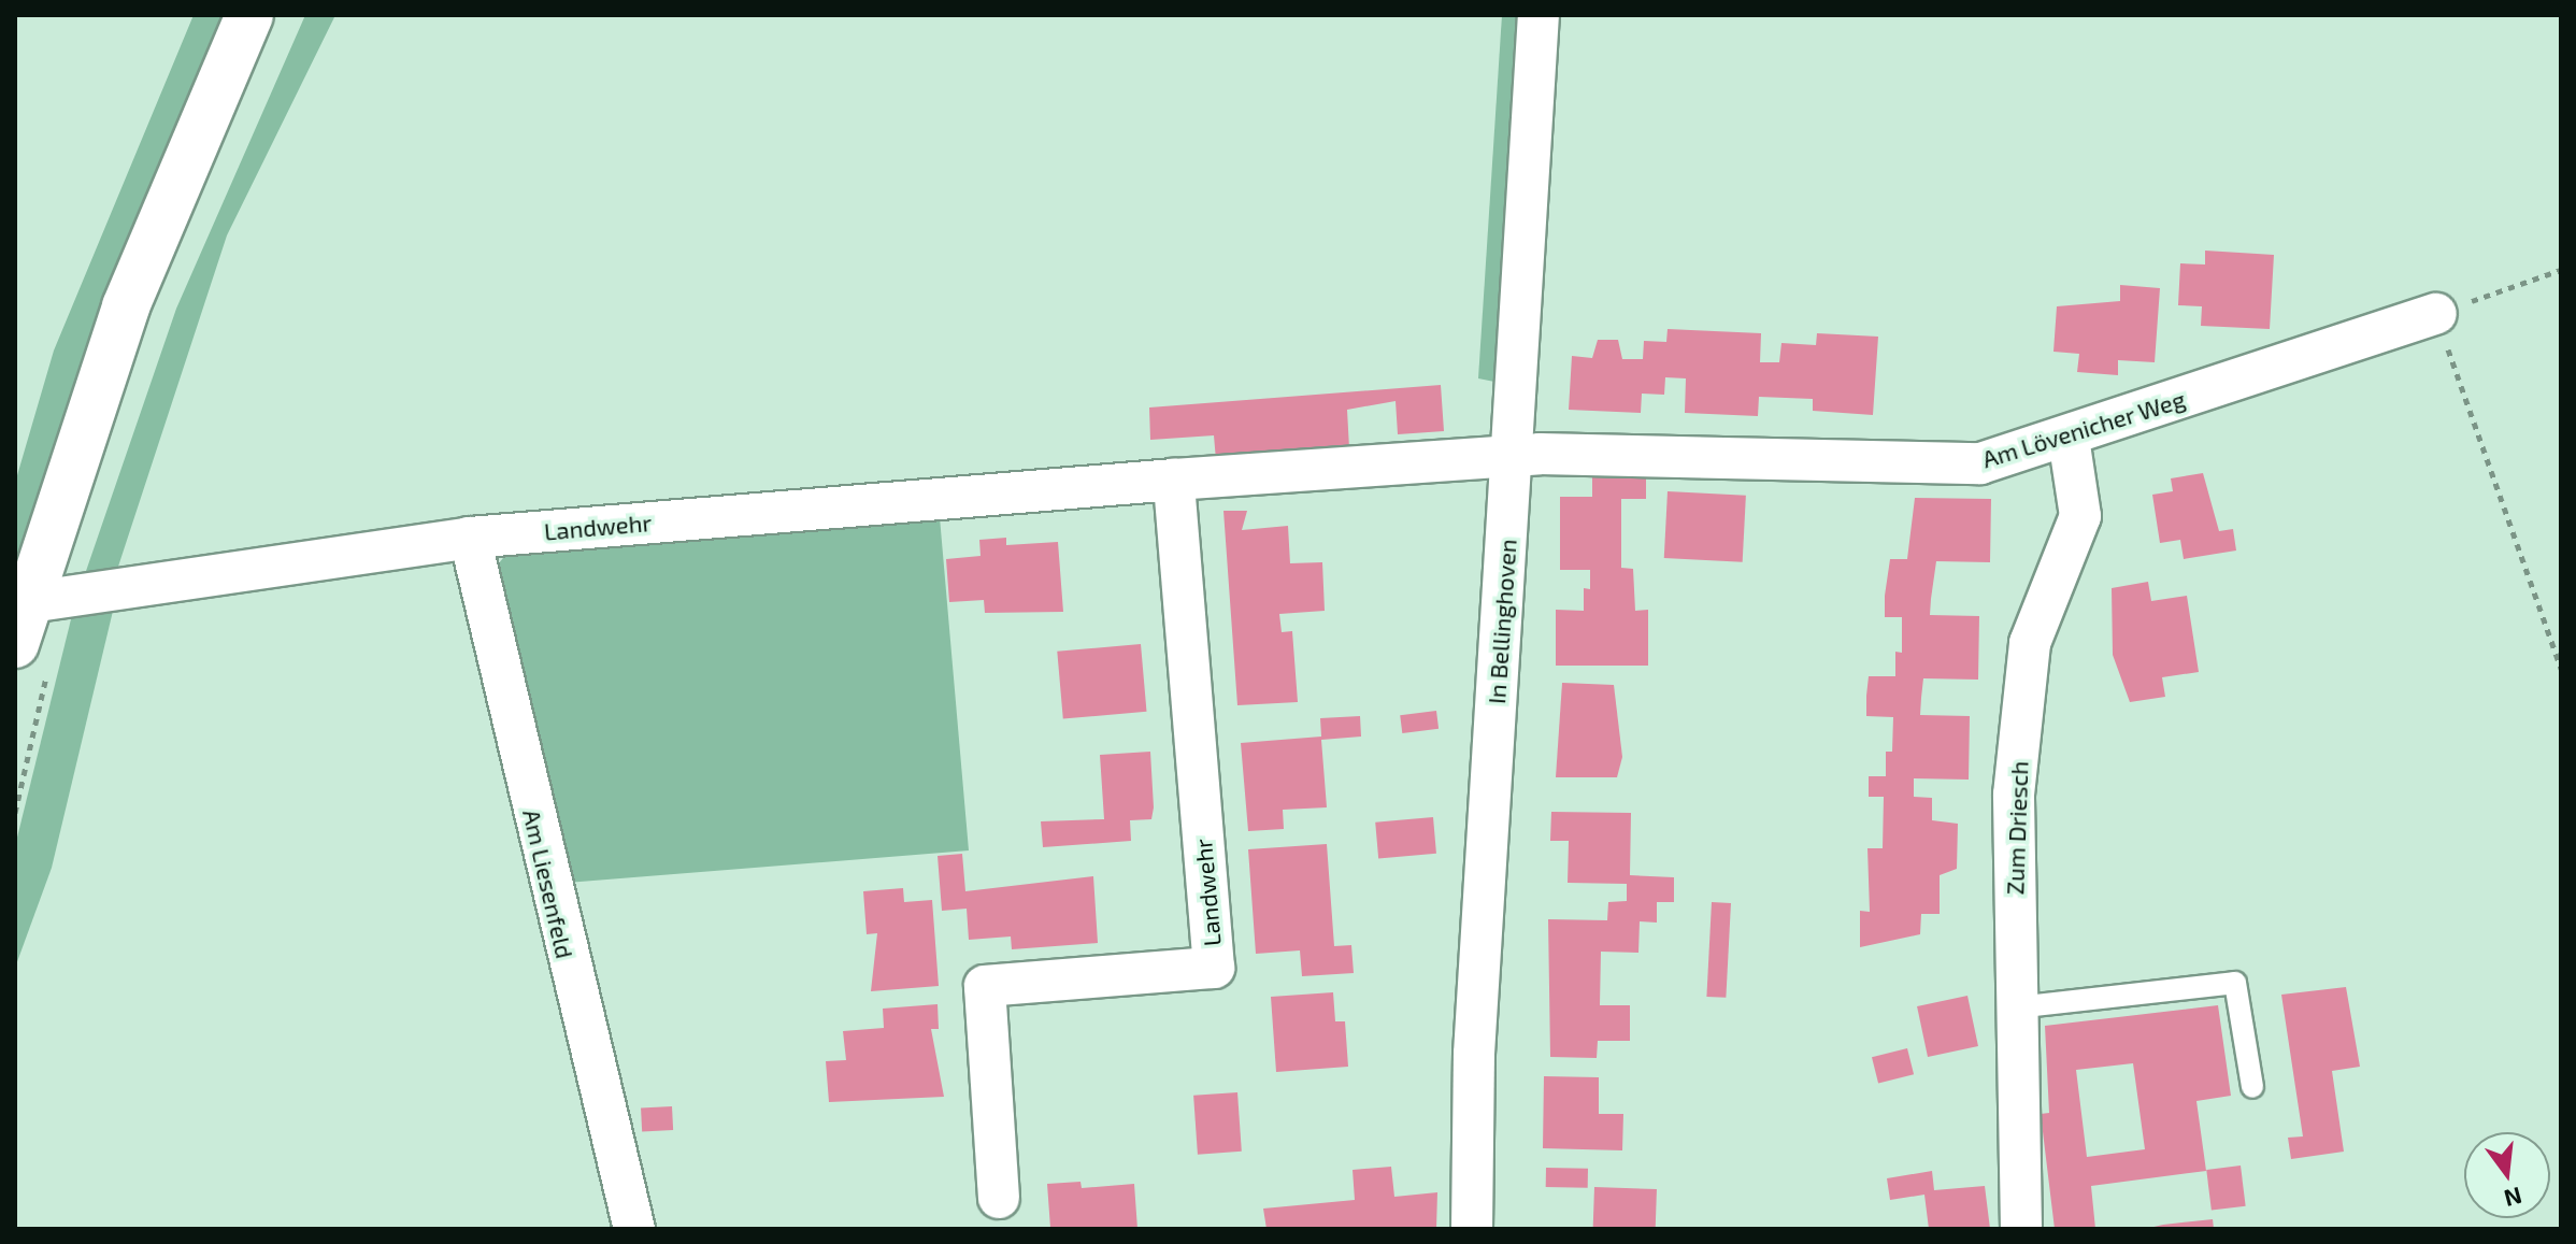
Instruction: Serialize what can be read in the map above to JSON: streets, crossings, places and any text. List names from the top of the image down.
{
  "streets": {
    "street": [
      "Am Lövenicher Weg",
      "Landwehr",
      "In Bellinghoven",
      "Zum Driesch",
      "Am Liesenfeld"
    ]
  },
  "crossings": [
    ["Am Lövenicher Weg", "Landwehr"],
    ["Am Lövenicher Weg", "In Bellinghoven"],
    ["Am Lövenicher Weg", "Zum Driesch"],
    ["Landwehr", "In Bellinghoven"],
    ["Landwehr", "Am Liesenfeld"]
  ],
  "north": "bottom"
}
